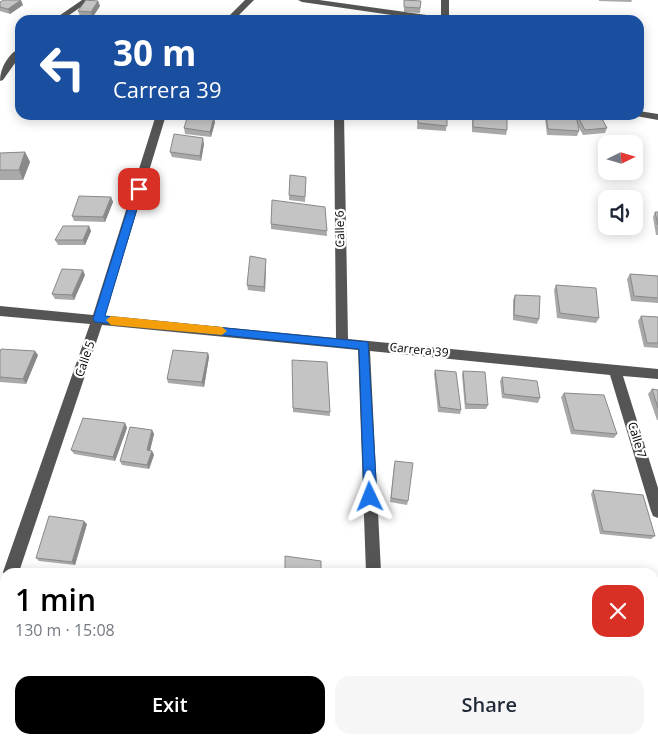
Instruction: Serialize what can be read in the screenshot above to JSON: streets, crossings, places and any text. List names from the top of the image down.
{
  "streets": {
    "street": [
      "Calle 6",
      "Carrera 39",
      "Calle 5",
      "Calle 7"
    ]
  },
  "crossings": [
    ["Calle 6", "Carrera 39"],
    ["Carrera 39", "Calle 5"],
    ["Carrera 39", "Calle 7"]
  ],
  "north": "right",
  "page": {
    "turn": ["30 m", "Carrera 39"],
    "heading": ["1 min", "130 m · 15:08"],
    "buttons": ["Exit", "Share"]
  }
}
